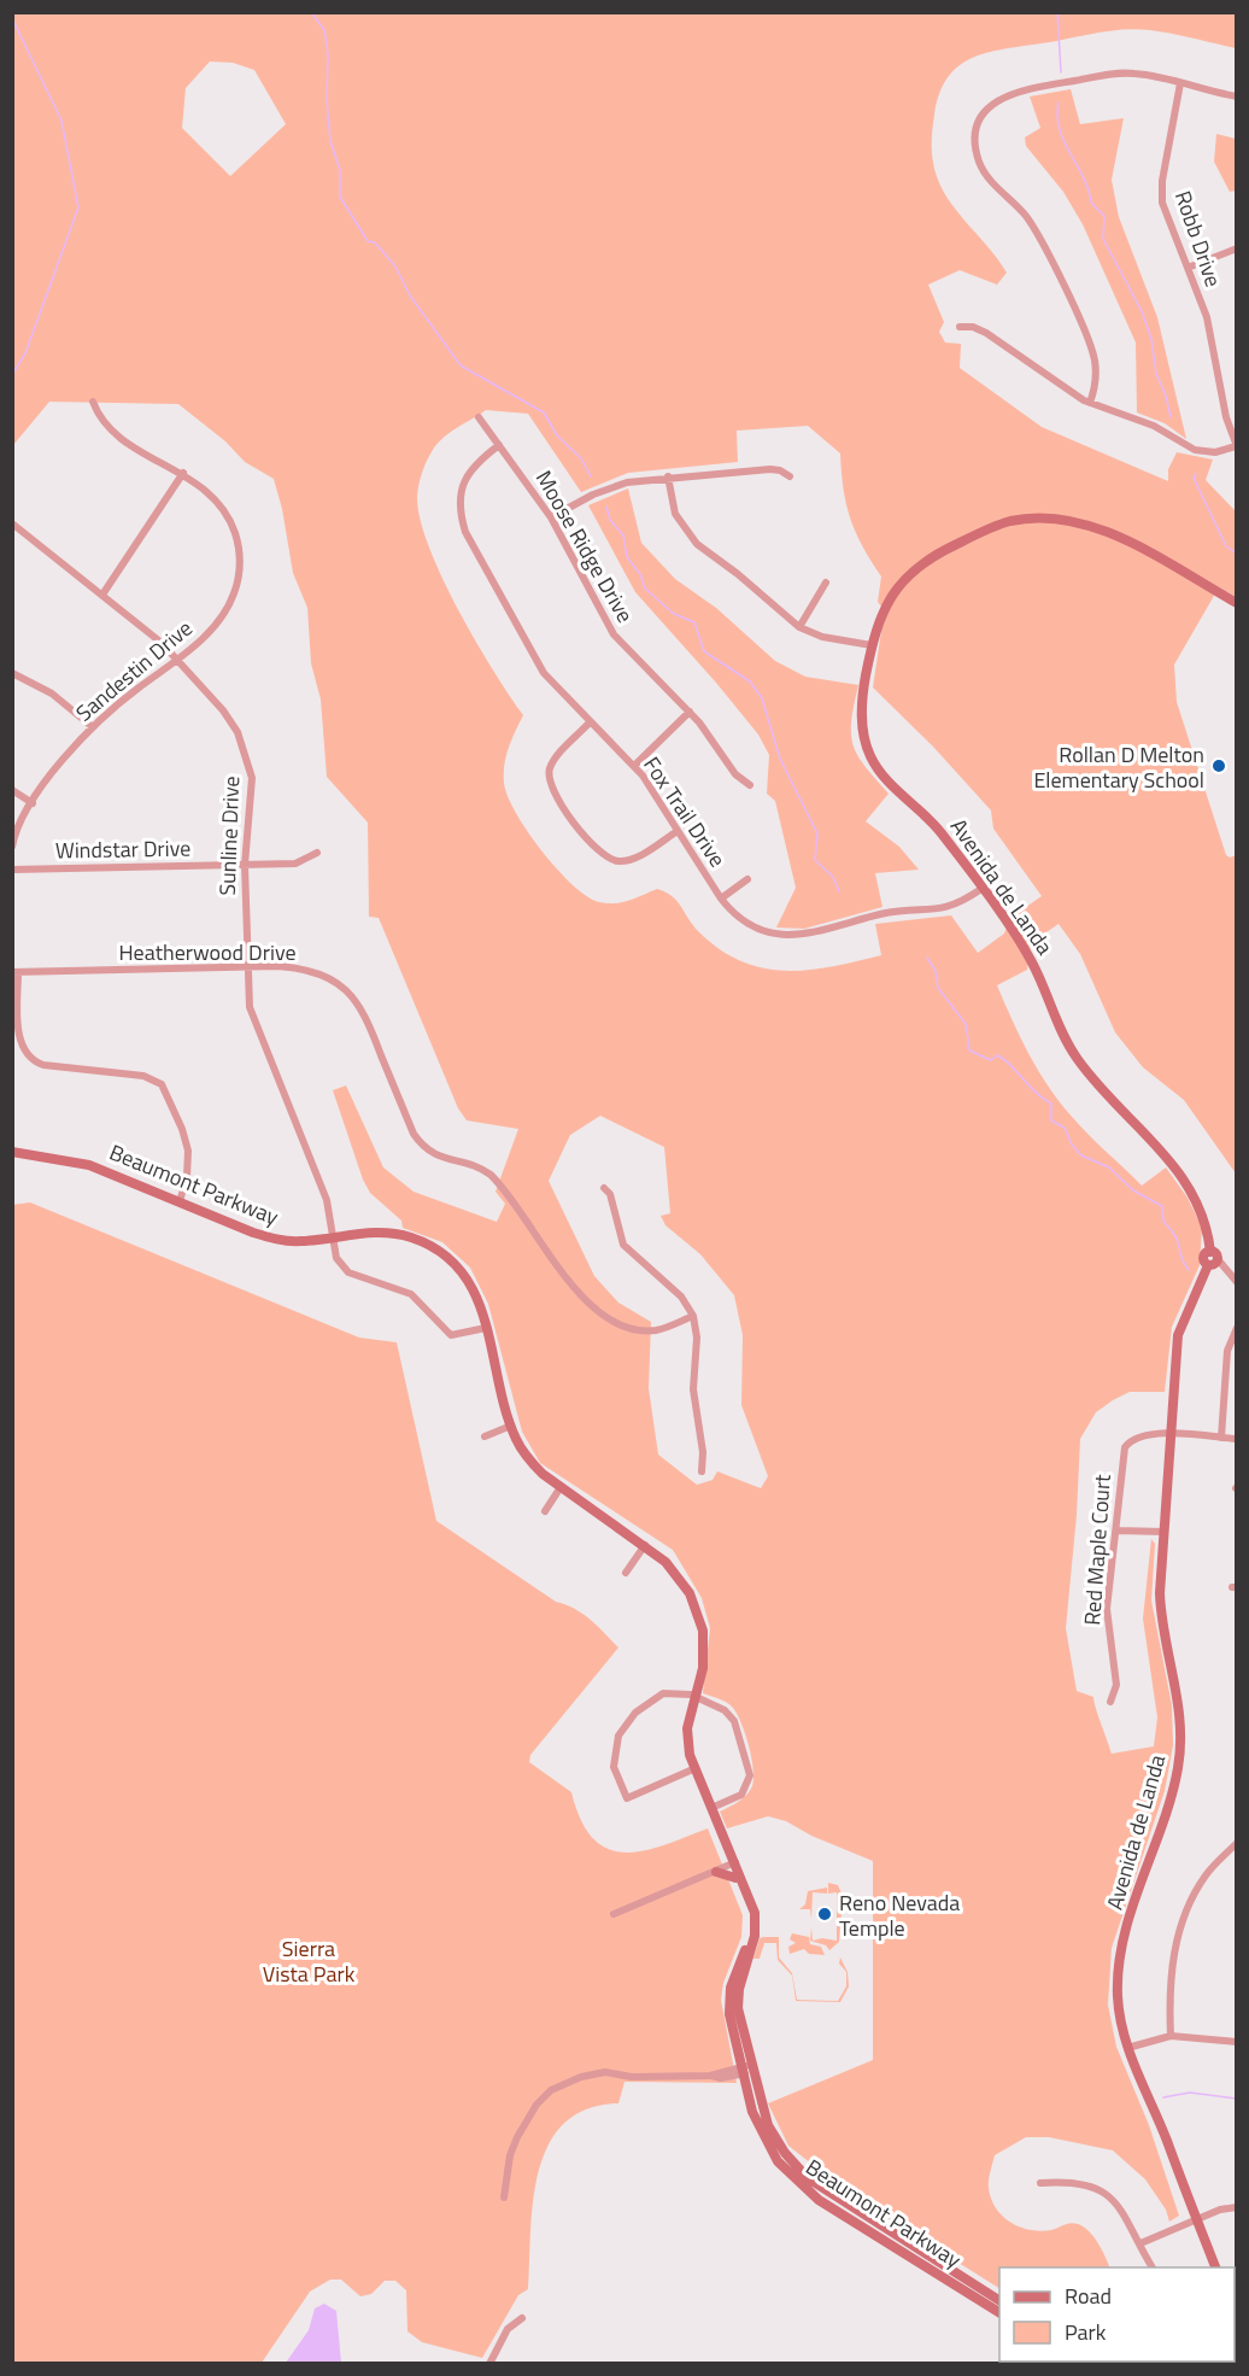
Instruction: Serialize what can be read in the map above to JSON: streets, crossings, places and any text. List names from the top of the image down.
{
  "streets": {
    "street": [
      "Robb Drive",
      "Moose Ridge Drive",
      "Sandestin Drive",
      "Fox Trail Drive",
      "Sunline Drive",
      "Windstar Drive",
      "Avenida de Landa",
      "Heatherwood Drive",
      "Beaumont Parkway",
      "Red Maple Court"
    ]
  },
  "crossings": [
    ["Moose Ridge Drive", "Fox Trail Drive"],
    ["Sandestin Drive", "Sunline Drive"],
    ["Fox Trail Drive", "Avenida de Landa"],
    ["Sunline Drive", "Windstar Drive"],
    ["Sunline Drive", "Heatherwood Drive"],
    ["Sunline Drive", "Beaumont Parkway"],
    ["Avenida de Landa", "Red Maple Court"]
  ],
  "parks": ["Sierra Vista Park"],
  "places": ["Rollan D Melton Elementary School", "Reno Nevada Temple"],
  "legend": ["Road", "Park"]
}
